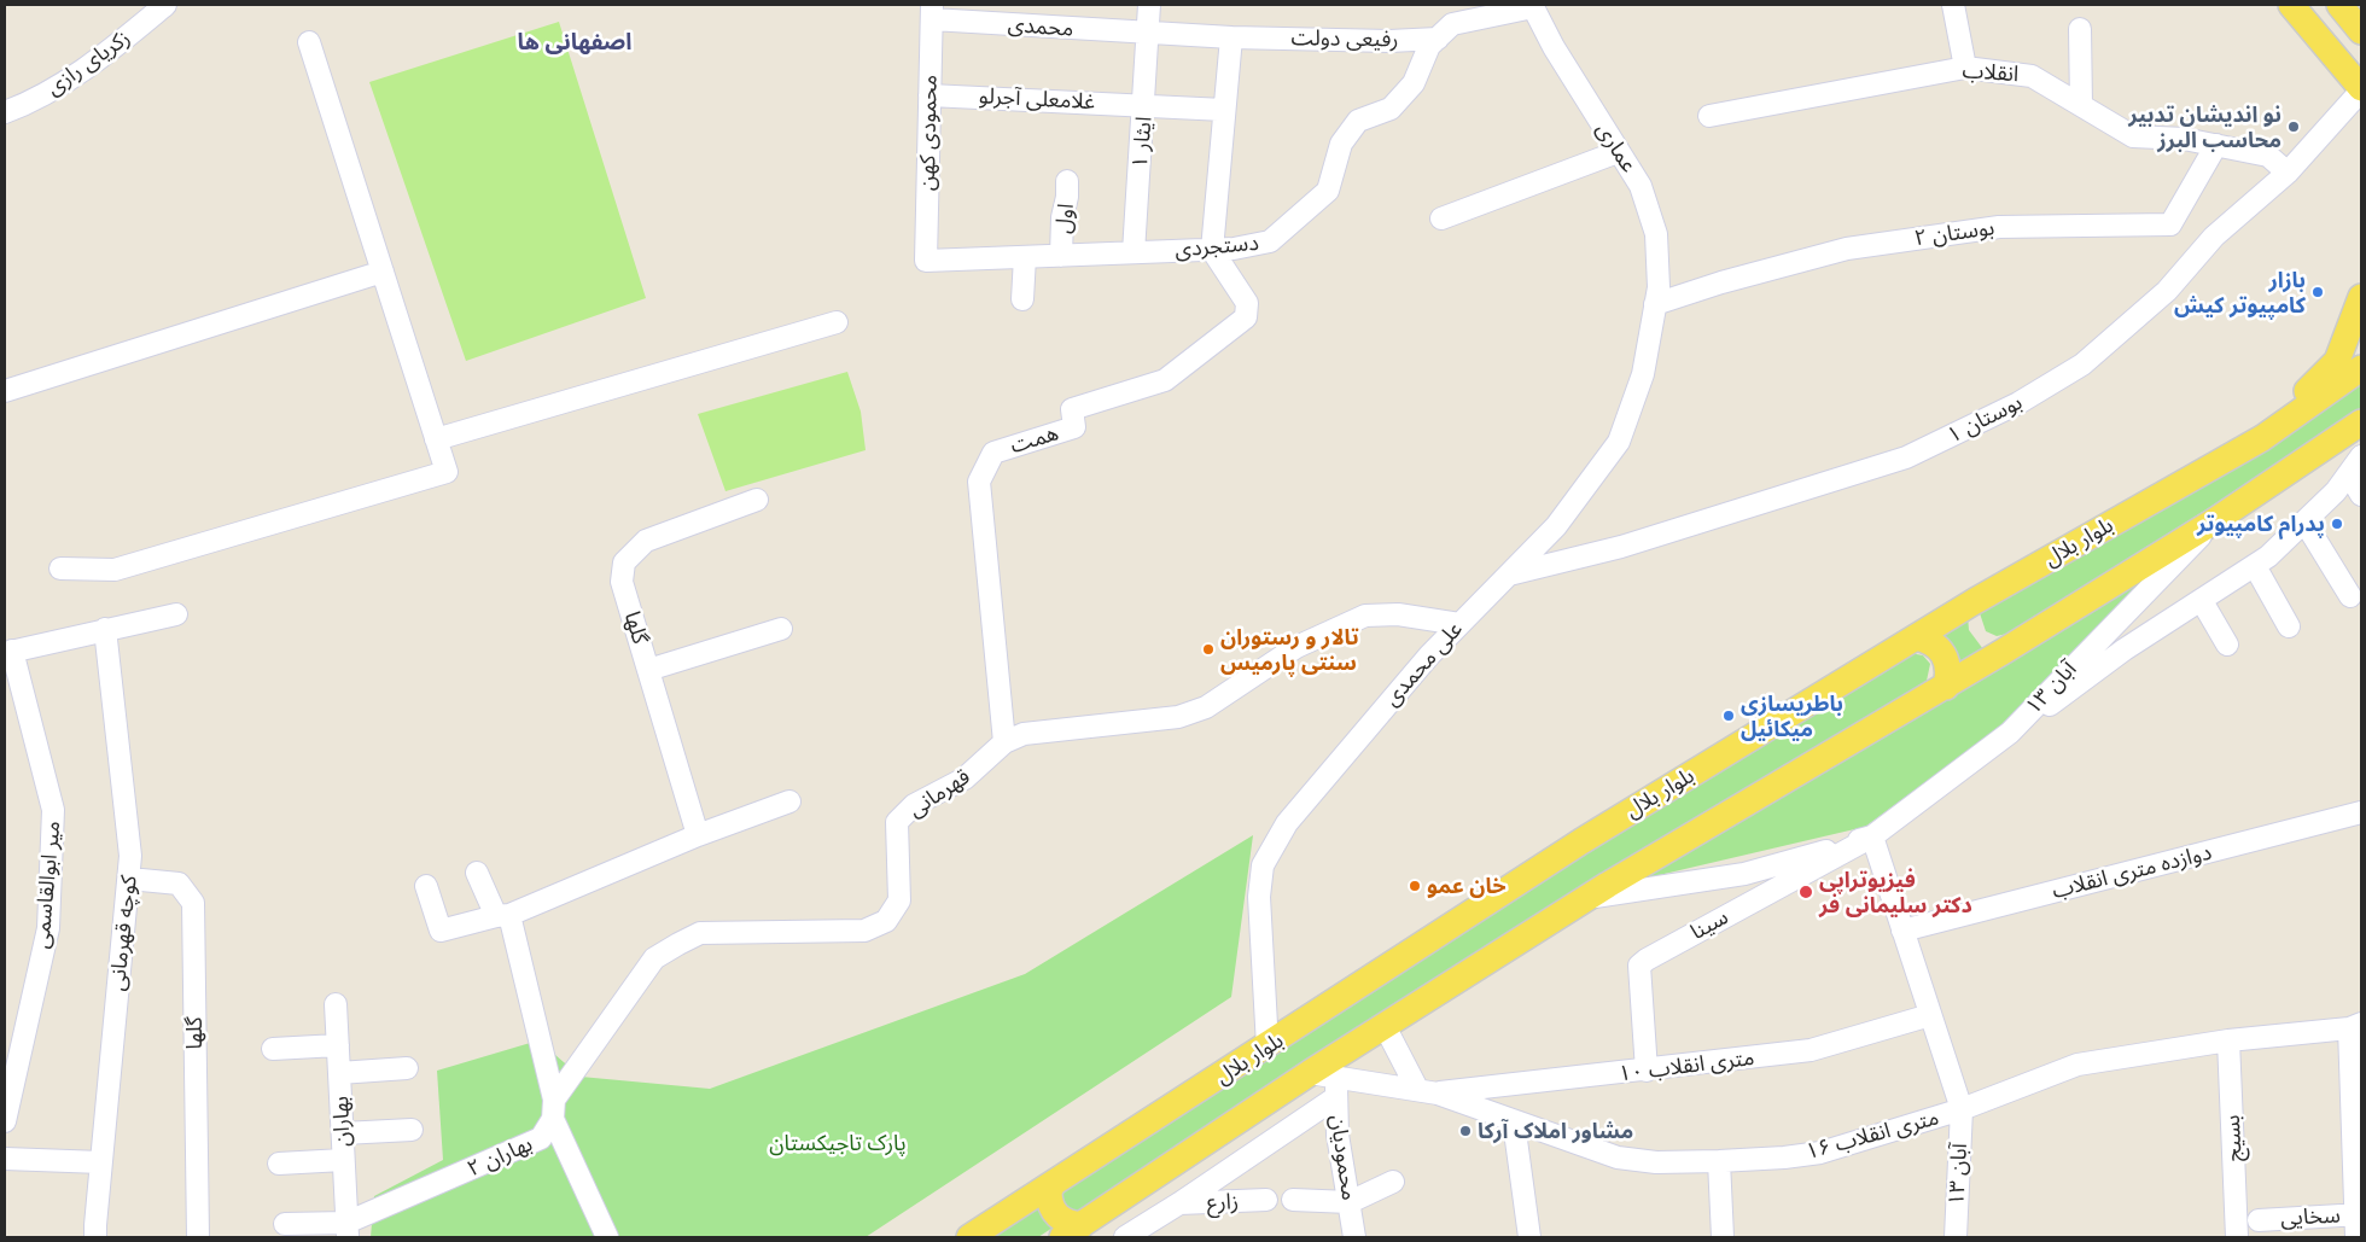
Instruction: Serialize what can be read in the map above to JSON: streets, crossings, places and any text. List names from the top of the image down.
{
  "streets": {
    "main road": ["بلوار بلال"],
    "street": [
      "محمدی",
      "رفیعی دولت",
      "زکریای رازی",
      "انقلاب",
      "غلامعلی آجرلو",
      "محمودی کهن",
      "۱ ایثار",
      "عماری",
      "اول",
      "بوستان ۲",
      "دستجردی",
      "بوستان ۱",
      "همت",
      "گلها",
      "علی محمدی",
      "۱۳ آبان",
      "قهرمانی",
      "دوازده متری انقلاب",
      "میر ابوالقاسمی",
      "سینا",
      "کوچه قهرمانی",
      "۱۰ متری انقلاب",
      "بهاران",
      "۱۶ متری انقلاب",
      "بسیج",
      "بهاران ۲",
      "محمودیان",
      "زارع",
      "سخایی"
    ]
  },
  "crossings": [
    ["محمدی", "رفیعی دولت"],
    ["محمدی", "محمودی کهن"],
    ["محمدی", "۱ ایثار"],
    ["رفیعی دولت", "۱ ایثار"],
    ["رفیعی دولت", "دستجردی"],
    ["انقلاب", "بوستان ۲"],
    ["انقلاب", "بوستان ۱"],
    ["غلامعلی آجرلو", "محمودی کهن"],
    ["غلامعلی آجرلو", "۱ ایثار"],
    ["محمودی کهن", "دستجردی"],
    ["۱ ایثار", "دستجردی"],
    ["عماری", "بوستان ۲"],
    ["عماری", "علی محمدی"],
    ["اول", "دستجردی"],
    ["بوستان ۲", "علی محمدی"],
    ["دستجردی", "همت"],
    ["بوستان ۱", "علی محمدی"],
    ["همت", "قهرمانی"],
    ["بلوار بلال", "علی محمدی"],
    ["گلها", "کوچه قهرمانی"],
    ["علی محمدی", "قهرمانی"],
    ["۱۳ آبان", "دوازده متری انقلاب"],
    ["۱۳ آبان", "سینا"],
    ["۱۳ آبان", "۱۰ متری انقلاب"],
    ["۱۳ آبان", "۱۶ متری انقلاب"],
    ["قهرمانی", "بهاران ۲"],
    ["سینا", "۱۰ متری انقلاب"],
    ["۱۰ متری انقلاب", "۱۶ متری انقلاب"],
    ["بهاران", "بهاران ۲"],
    ["۱۶ متری انقلاب", "بسیج"],
    ["۱۶ متری انقلاب", "محمودیان"]
  ],
  "districts": ["اصفهانی ها"],
  "parks": ["پارک تاجیکستان"],
  "places": [
    "نو اندیشان تدبیر محاسب البرز",
    "بازار کامپیوتر کیش",
    "پدرام کامپیوتر",
    "تالار و رستوران سنتی پارمیس",
    "باطریسازی میکائیل",
    "خان عمو",
    "فیزیوتراپی دکتر سلیمانی فر",
    "مشاور املاک آرکا"
  ]
}
